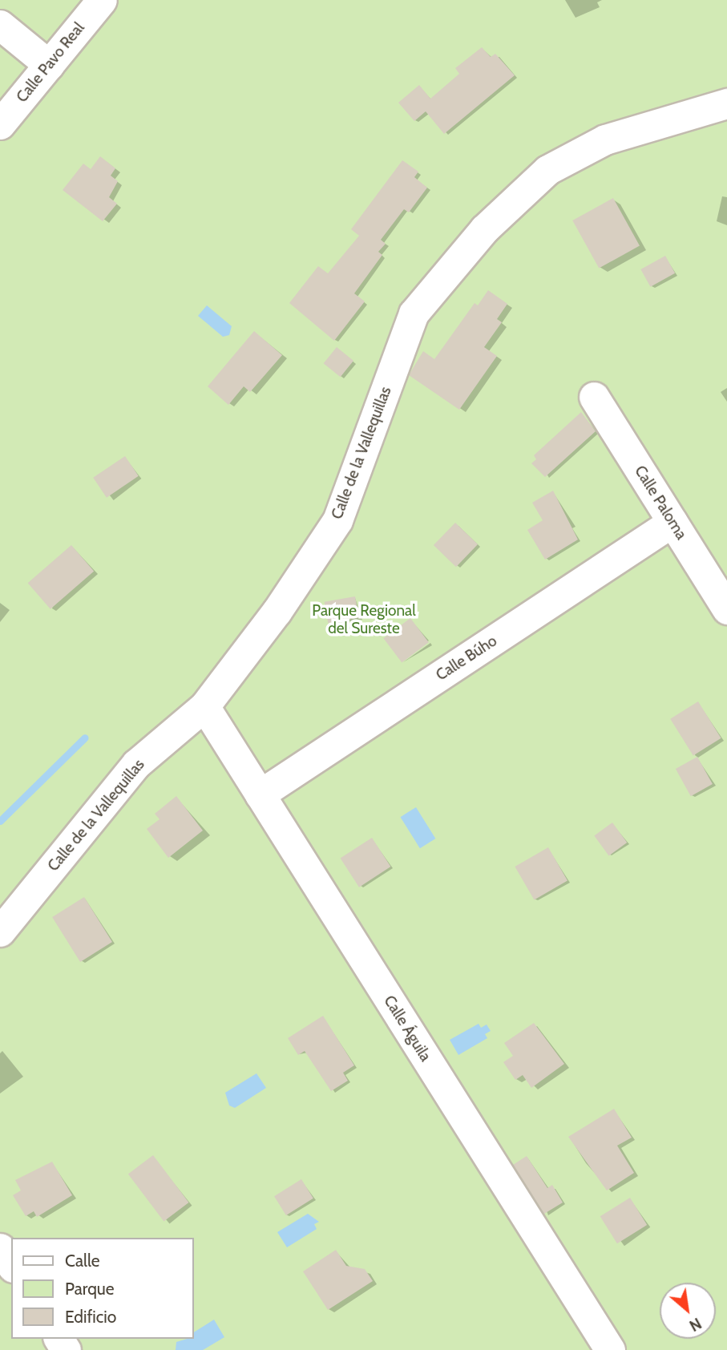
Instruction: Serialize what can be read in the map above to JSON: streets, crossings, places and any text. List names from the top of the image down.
{
  "streets": {
    "street": [
      "Calle Pavo Real",
      "Calle de la Vallequillas",
      "Calle Paloma",
      "Calle Búho",
      "Calle Águila"
    ]
  },
  "crossings": [
    ["Calle de la Vallequillas", "Calle Águila"],
    ["Calle Paloma", "Calle Búho"],
    ["Calle Búho", "Calle Águila"]
  ],
  "parks": ["Parque Regional del Sureste"],
  "legend": ["Calle", "Parque", "Edificio"],
  "north": "bottom right"
}
